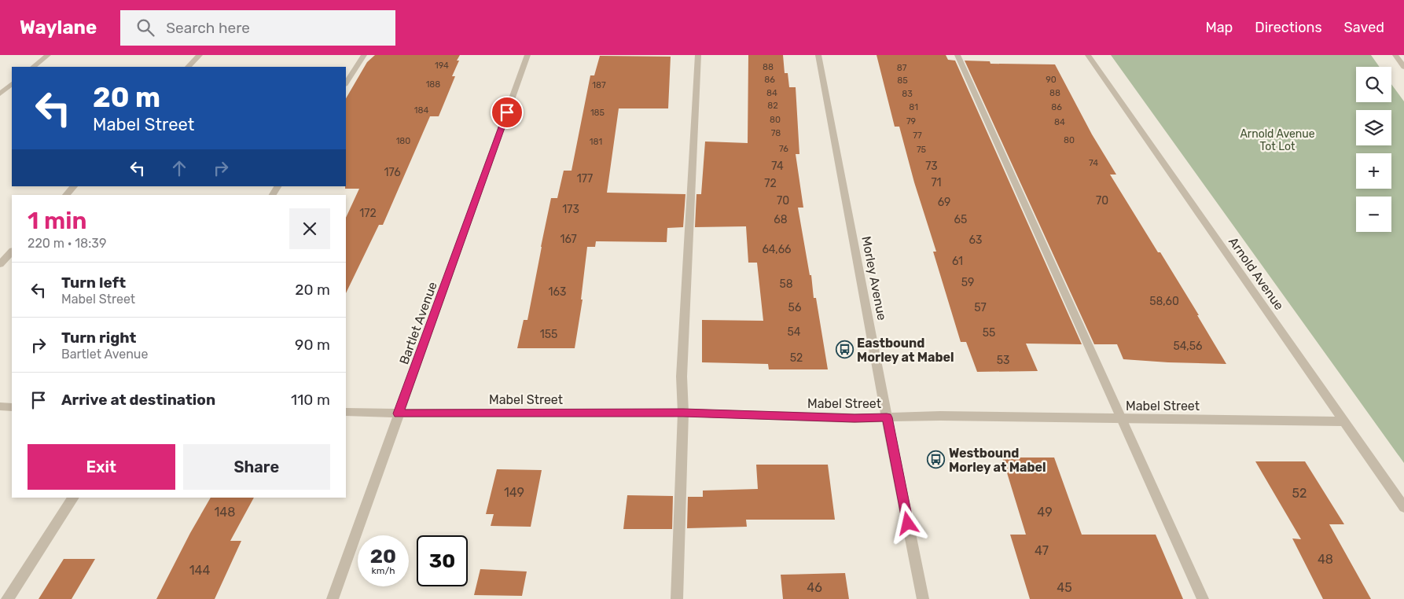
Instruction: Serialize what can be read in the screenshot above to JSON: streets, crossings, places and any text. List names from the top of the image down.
{
  "streets": {
    "street": [
      "Arnold Avenue",
      "Morley Avenue",
      "Bartlet Avenue",
      "Mabel Street"
    ]
  },
  "crossings": [
    ["Arnold Avenue", "Mabel Street"],
    ["Morley Avenue", "Mabel Street"],
    ["Bartlet Avenue", "Mabel Street"]
  ],
  "parks": ["Arnold Avenue Tot Lot"],
  "places": {
    "bus stop": ["Eastbound Morley at Mabel", "Westbound Morley at Mabel"]
  },
  "house_numbers": [
    "194",
    "88",
    "87",
    "86",
    "90",
    "85",
    "188",
    "187",
    "84",
    "88",
    "83",
    "82",
    "81",
    "86",
    "184",
    "185",
    "80",
    "79",
    "84",
    "78",
    "77",
    "80",
    "180",
    "181",
    "76",
    "75",
    "74",
    "74",
    "73",
    "176",
    "177",
    "71",
    "72",
    "70",
    "70",
    "69",
    "173",
    "172",
    "68",
    "65",
    "167",
    "63",
    "64,66",
    "61",
    "59",
    "58",
    "163",
    "58,60",
    "56",
    "57",
    "54",
    "55",
    "155",
    "54,56",
    "52",
    "53",
    "149",
    "52",
    "148",
    "49",
    "47",
    "48",
    "144",
    "46",
    "45"
  ],
  "page": {
    "header": "Waylane",
    "search": "Search here",
    "nav": ["Map", "Directions", "Saved"],
    "map_buttons": ["+", "−"],
    "turn": ["20 m", "Mabel Street"],
    "heading": ["1 min", "220 m · 18:39"],
    "list": [
      {
        "name": "Turn left",
        "note": "Mabel Street",
        "value": "20 m"
      },
      {
        "name": "Turn right",
        "note": "Bartlet Avenue",
        "value": "90 m"
      },
      {
        "name": "Arrive at destination",
        "value": "110 m"
      }
    ],
    "buttons": ["Exit", "Share"],
    "speed": "20 km/h",
    "limit": "30"
  }
}
